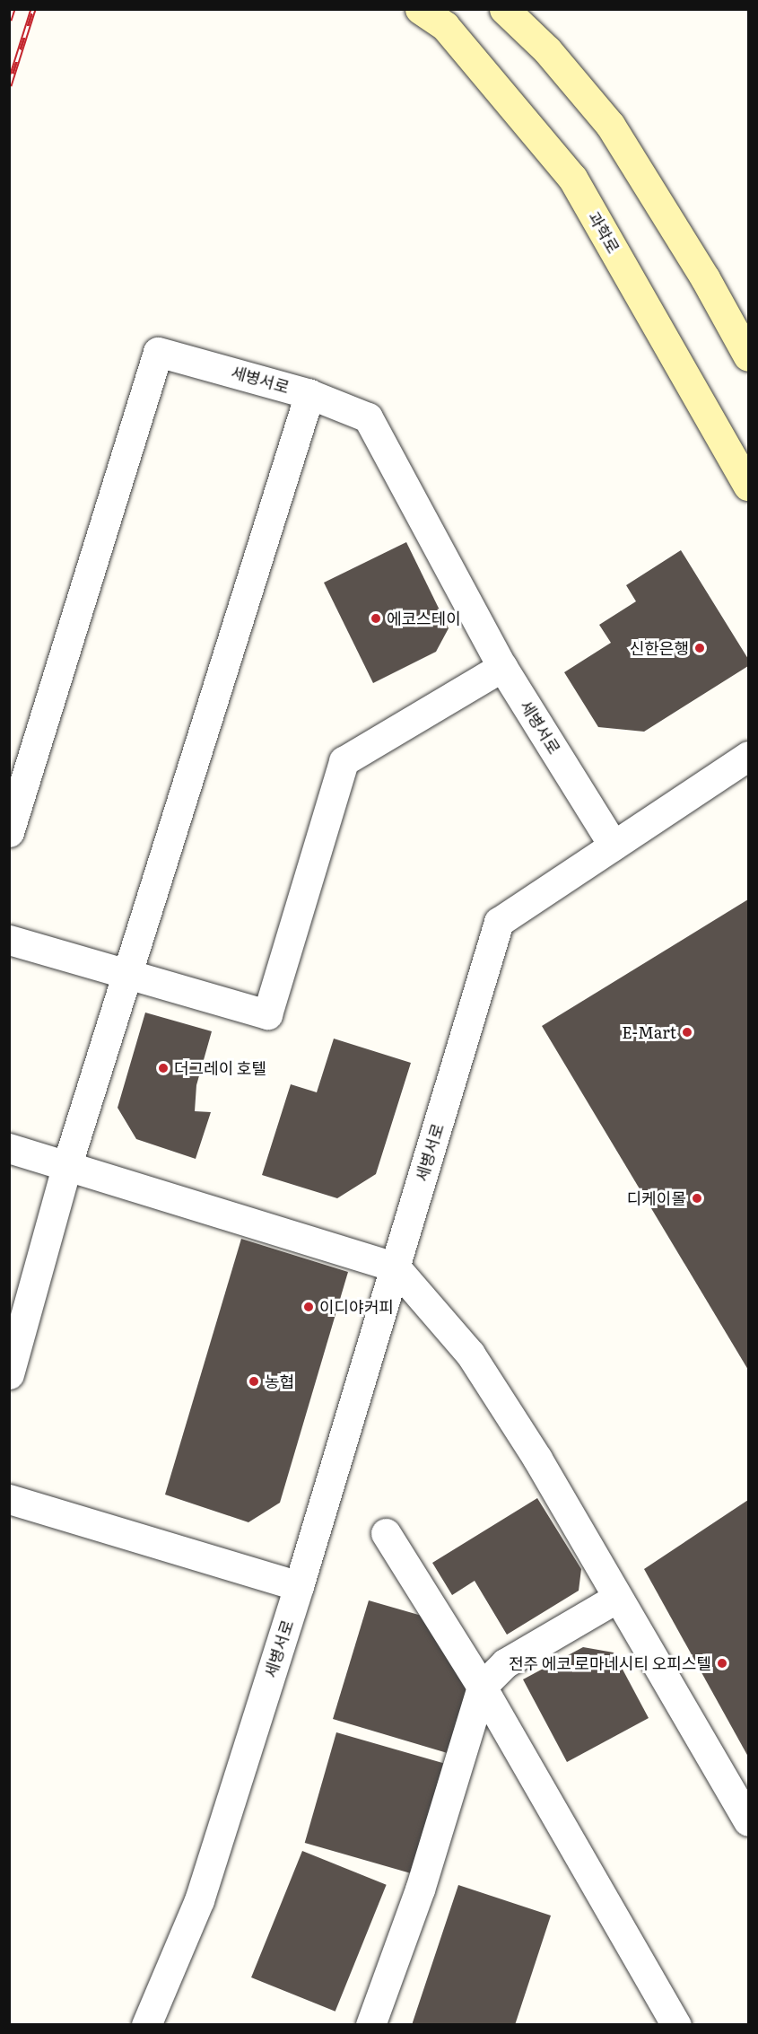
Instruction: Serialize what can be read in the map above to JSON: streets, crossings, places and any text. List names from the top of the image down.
{
  "streets": {
    "street": ["과학로", "세병서로"]
  },
  "places": [
    "에코스테이",
    "신한은행",
    "E-Mart",
    "더그레이 호텔",
    "디케이몰",
    "이디야커피",
    "농협",
    "전주 에코 로마네시티 오피스텔"
  ]
}
